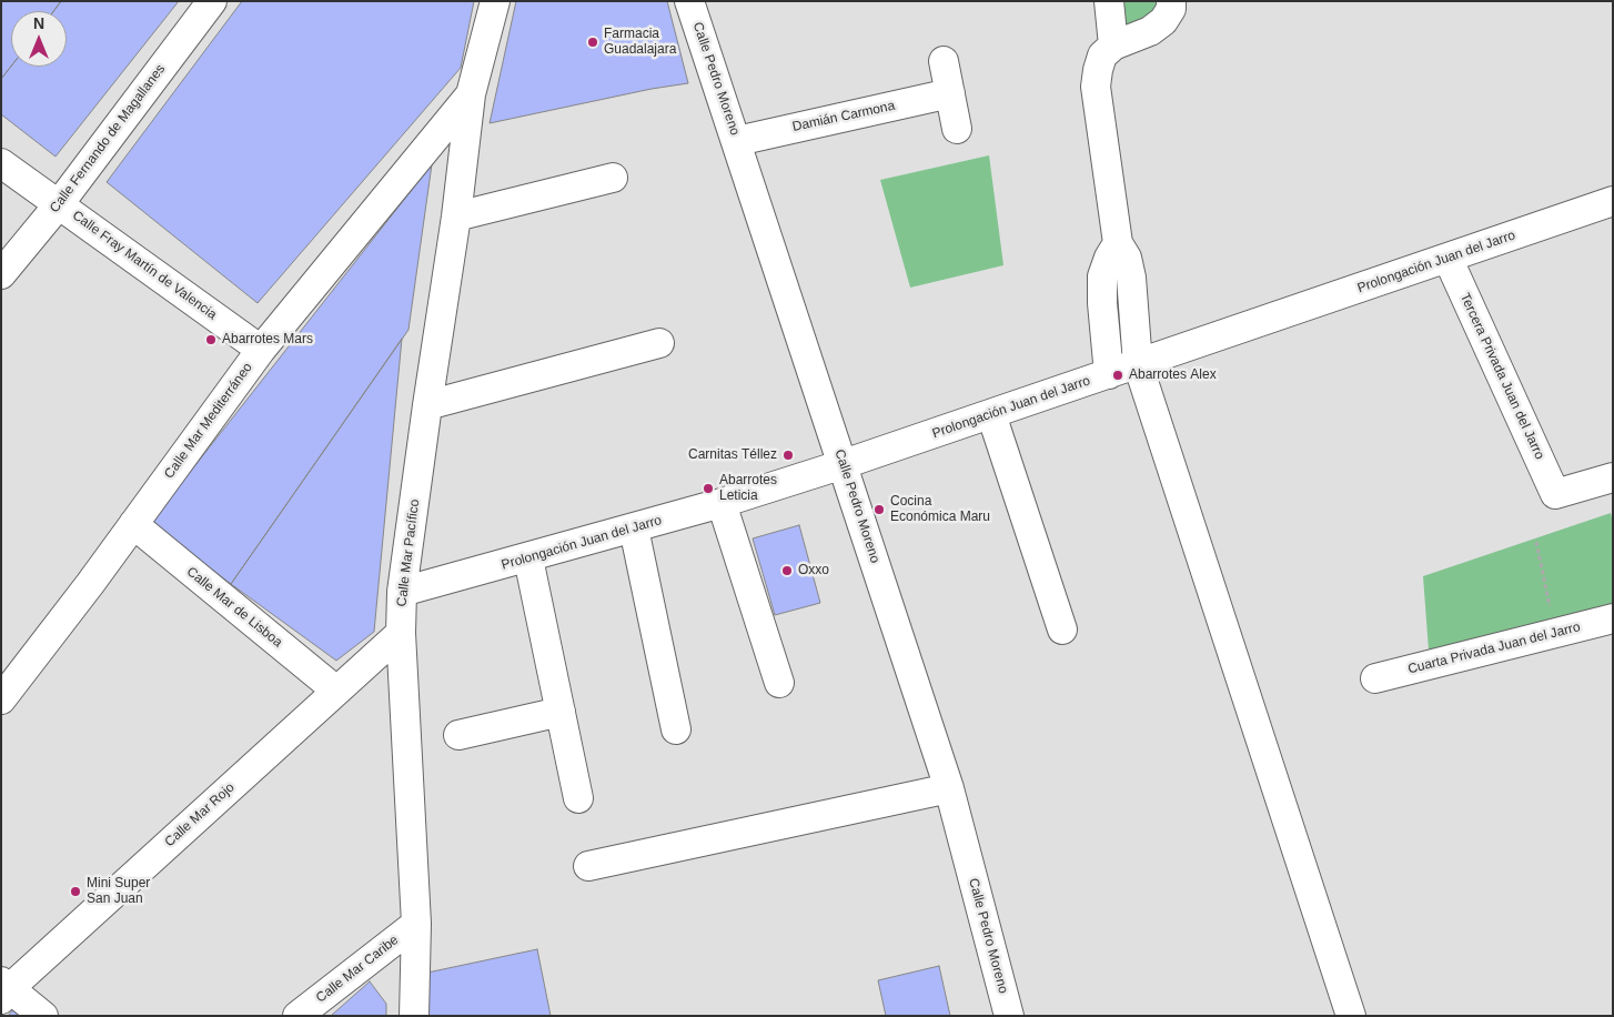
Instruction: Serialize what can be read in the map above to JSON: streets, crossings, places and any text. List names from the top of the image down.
{
  "streets": {
    "street": [
      "Calle Pedro Moreno",
      "Damián Carmona",
      "Calle Fernando de Magallanes",
      "Prolongación Juan del Jarro",
      "Calle Fray Martín de Valencia",
      "Tercera Privada Juan del Jarro",
      "Calle Mar Mediterráneo",
      "Calle Mar Pacífico",
      "Calle Mar de Lisboa",
      "Cuarta Privada Juan del Jarro",
      "Calle Mar Rojo",
      "Calle Mar Caribe"
    ]
  },
  "crossings": [
    ["Calle Pedro Moreno", "Damián Carmona"],
    ["Calle Pedro Moreno", "Prolongación Juan del Jarro"],
    ["Calle Fernando de Magallanes", "Calle Fray Martín de Valencia"],
    ["Prolongación Juan del Jarro", "Tercera Privada Juan del Jarro"],
    ["Prolongación Juan del Jarro", "Calle Mar Pacífico"],
    ["Calle Fray Martín de Valencia", "Calle Mar Mediterráneo"],
    ["Calle Mar Mediterráneo", "Calle Mar Pacífico"],
    ["Calle Mar Mediterráneo", "Calle Mar de Lisboa"],
    ["Calle Mar Pacífico", "Calle Mar Rojo"],
    ["Calle Mar Pacífico", "Calle Mar Caribe"],
    ["Calle Mar de Lisboa", "Calle Mar Rojo"]
  ],
  "places": [
    "Farmacia Guadalajara",
    "Abarrotes Mars",
    "Abarrotes Alex",
    "Carnitas Téllez",
    "Abarrotes Leticia",
    "Cocina Económica Maru",
    "Oxxo",
    "Mini Super San Juan"
  ],
  "north": "top"
}
